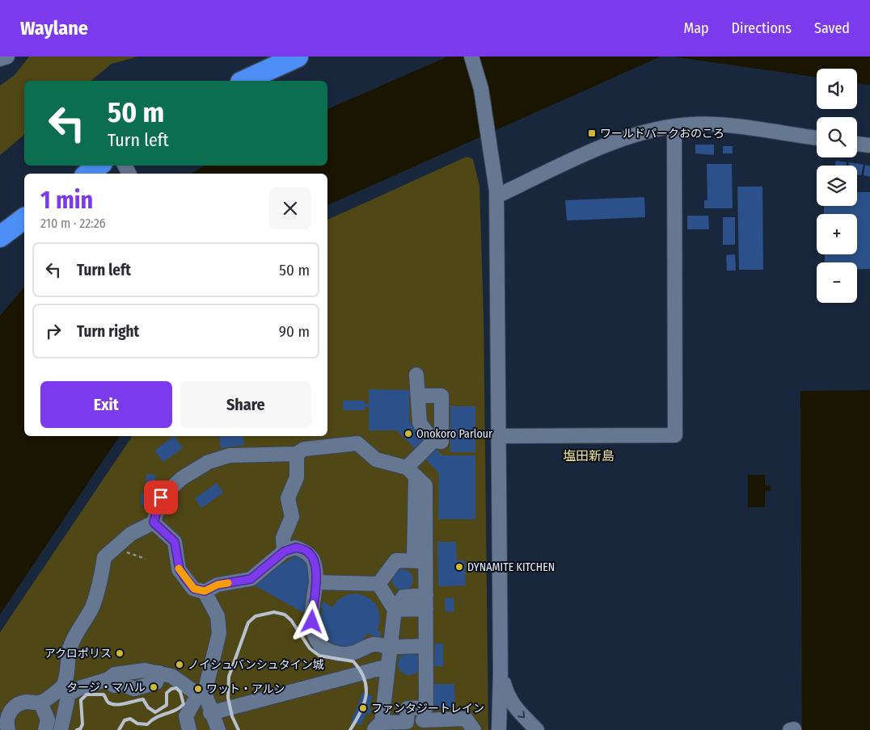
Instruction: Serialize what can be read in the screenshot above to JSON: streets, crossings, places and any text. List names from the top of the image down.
{
  "districts": ["塩田新島"],
  "places": {
    "transit": ["ワールドパークおのころ"],
    "other": [
      "Onokoro Parlour",
      "DYNAMITE KITCHEN",
      "アクロポリス",
      "ノイシュバンシュタイン城",
      "タージ・マハル",
      "ワット・アルン",
      "ファンタジートレイン"
    ]
  },
  "page": {
    "header": "Waylane",
    "nav": ["Map", "Directions", "Saved"],
    "map_buttons": ["+", "−"],
    "turn": ["50 m", "Turn left"],
    "heading": ["1 min", "210 m · 22:26"],
    "list": [
      {
        "name": "Turn left",
        "value": "50 m"
      },
      {
        "name": "Turn right",
        "value": "90 m"
      }
    ],
    "buttons": ["Exit", "Share"]
  }
}
